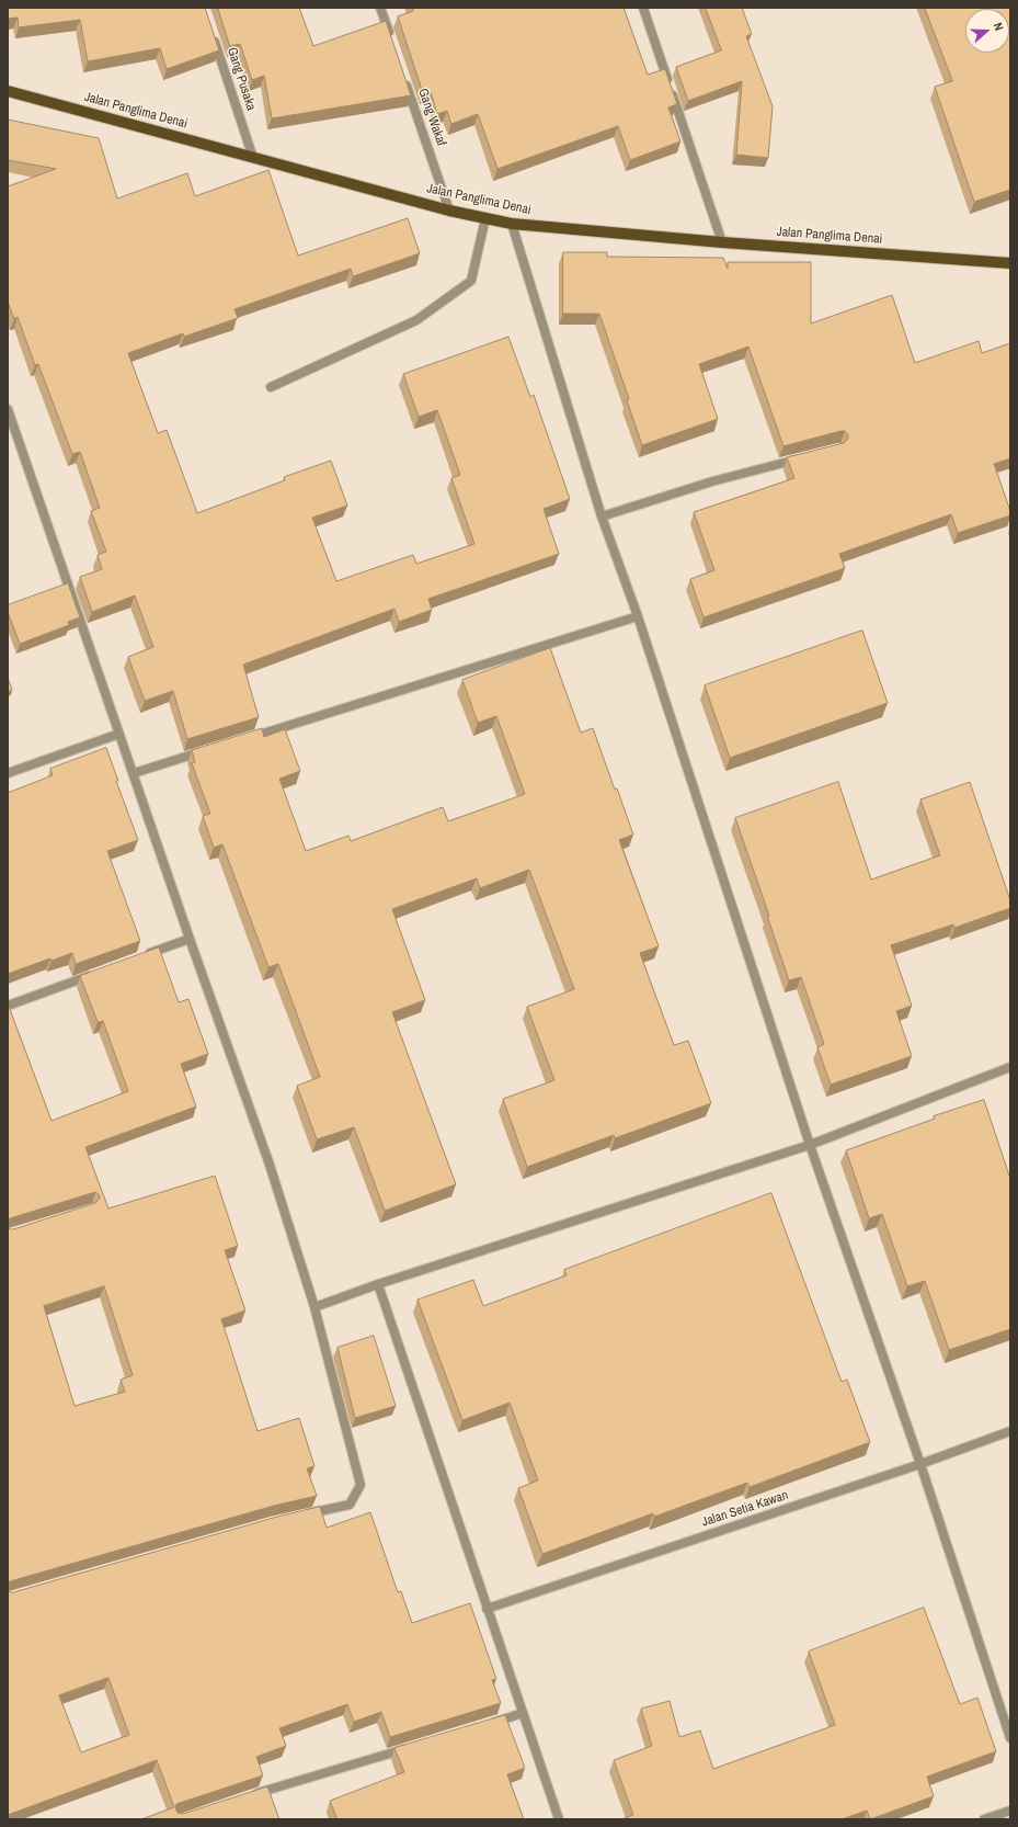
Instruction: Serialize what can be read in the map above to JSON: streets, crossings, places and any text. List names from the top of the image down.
{
  "streets": {
    "main road": ["Jalan Panglima Denai"],
    "street": ["Gang Pusaka", "Gang Wakaf", "Jalan Setia Kawan"]
  },
  "crossings": [
    ["Gang Pusaka", "Jalan Panglima Denai"],
    ["Jalan Panglima Denai", "Gang Wakaf"]
  ],
  "north": "right"
}
